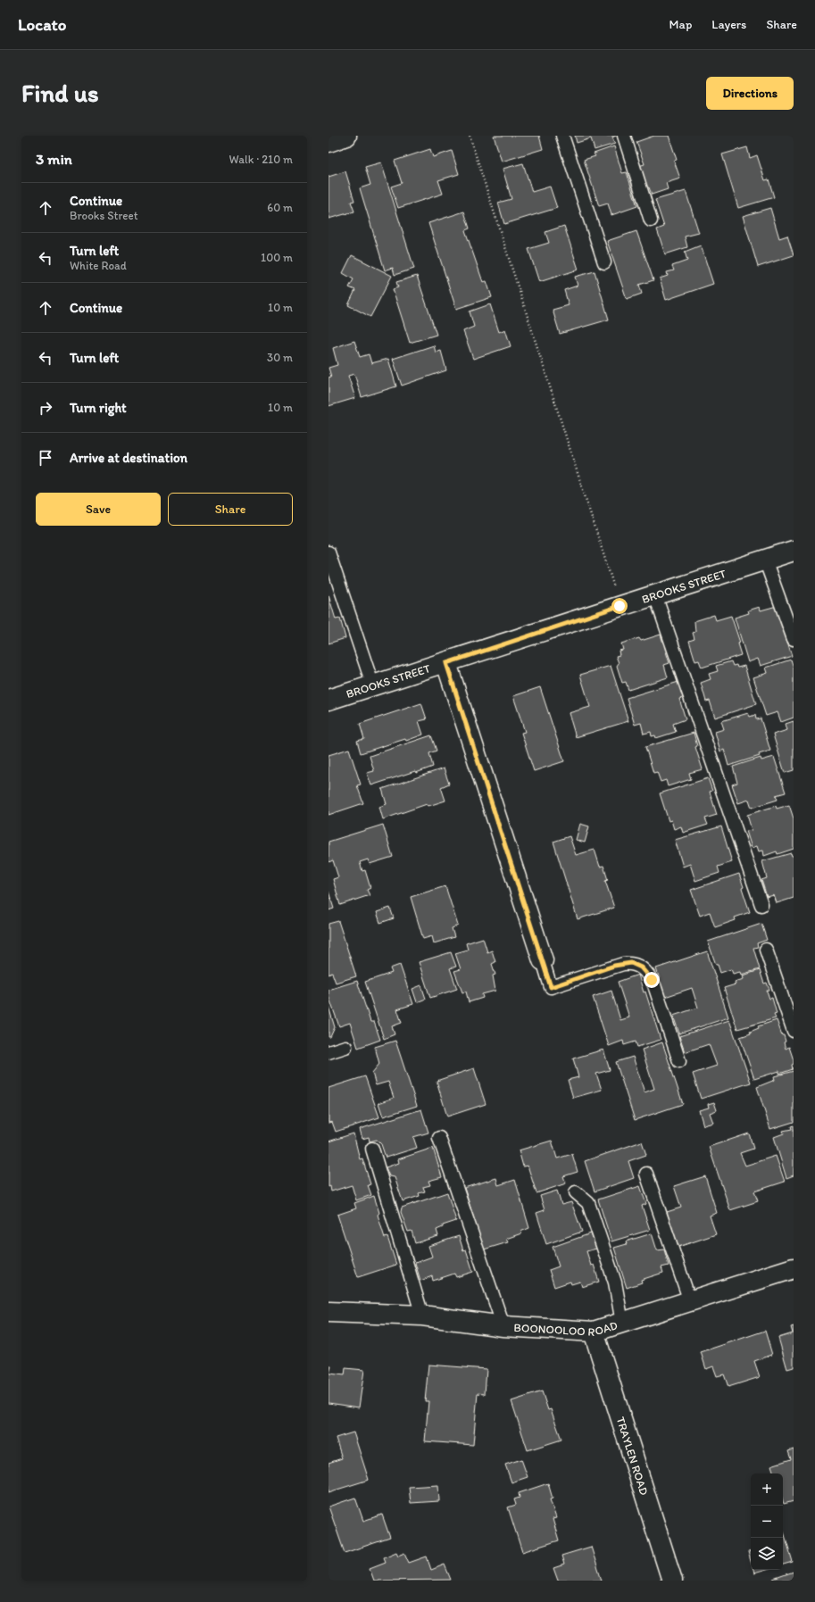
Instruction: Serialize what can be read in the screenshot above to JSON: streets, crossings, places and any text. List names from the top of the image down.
{
  "streets": {
    "street": ["BROOKS STREET", "BOONOOLOO ROAD", "TRAYLEN ROAD"]
  },
  "crossings": [
    ["BOONOOLOO ROAD", "TRAYLEN ROAD"]
  ],
  "page": {
    "header": "Locato",
    "nav": ["Map", "Layers", "Share"],
    "buttons": [
      "Directions",
      ["Save", "Share"]
    ],
    "title": "Find us",
    "heading": ["3 min", "Walk · 210 m"],
    "list": [
      ["Continue", "Brooks Street", "60 m"],
      ["Turn left", "White Road", "100 m"],
      ["Continue", "10 m"],
      ["Turn left", "30 m"],
      ["Turn right", "10 m"],
      "Arrive at destination"
    ],
    "map_buttons": ["+", "−"]
  }
}
